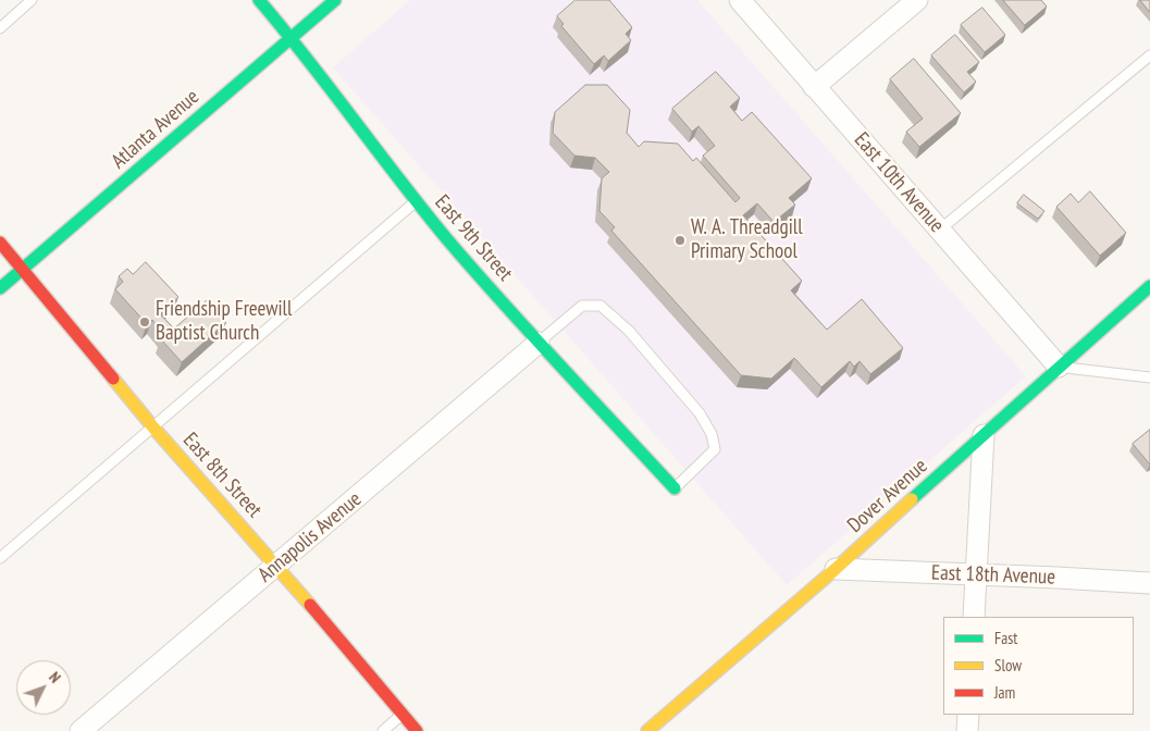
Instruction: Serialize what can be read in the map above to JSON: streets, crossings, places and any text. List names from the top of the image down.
{
  "streets": {
    "street": [
      "Atlanta Avenue",
      "East 10th Avenue",
      "East 9th Street",
      "East 8th Street",
      "Dover Avenue",
      "Annapolis Avenue",
      "East 18th Avenue"
    ]
  },
  "crossings": [
    ["Atlanta Avenue", "East 9th Street"],
    ["Atlanta Avenue", "East 8th Street"],
    ["East 10th Avenue", "Dover Avenue"],
    ["East 9th Street", "Annapolis Avenue"],
    ["East 8th Street", "Annapolis Avenue"],
    ["Dover Avenue", "East 18th Avenue"]
  ],
  "places": ["W. A. Threadgill Primary School", "Friendship Freewill Baptist Church"],
  "legend": ["Fast", "Slow", "Jam"],
  "north": "top right"
}
